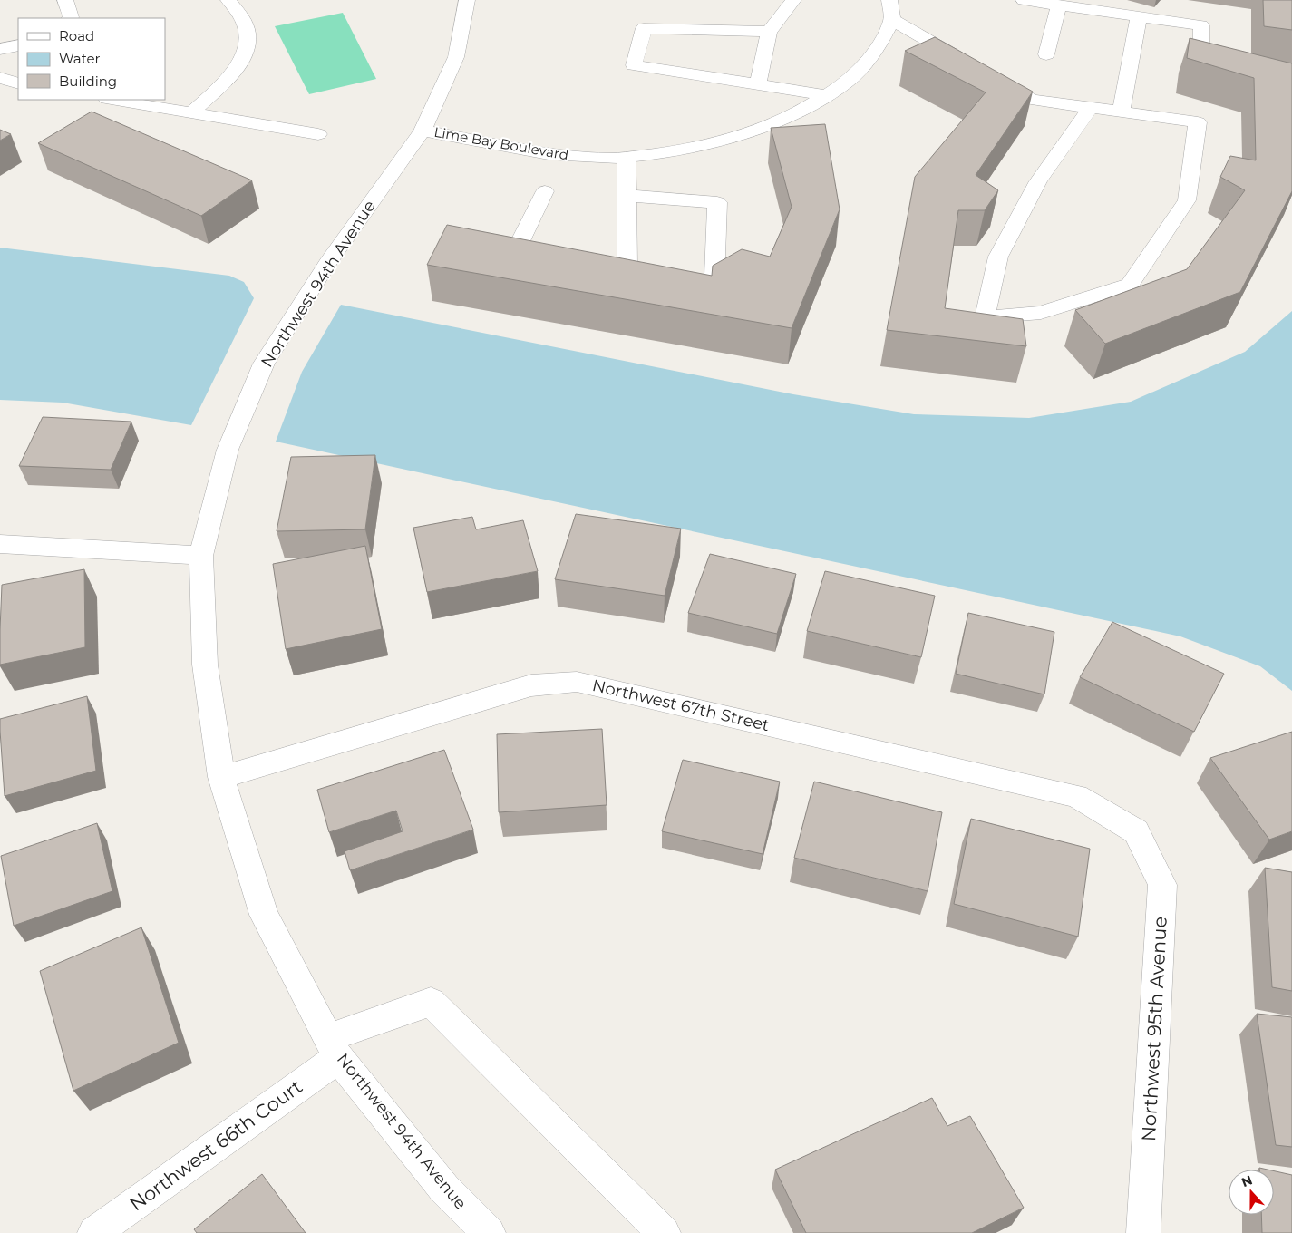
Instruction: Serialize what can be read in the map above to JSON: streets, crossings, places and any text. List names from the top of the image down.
{
  "streets": {
    "street": [
      "Lime Bay Boulevard",
      "Northwest 94th Avenue",
      "Northwest 67th Street",
      "Northwest 95th Avenue",
      "Northwest 66th Court"
    ]
  },
  "crossings": [
    ["Lime Bay Boulevard", "Northwest 94th Avenue"],
    ["Northwest 94th Avenue", "Northwest 67th Street"],
    ["Northwest 94th Avenue", "Northwest 66th Court"],
    ["Northwest 67th Street", "Northwest 95th Avenue"]
  ],
  "legend": ["Road", "Water", "Building"],
  "north": "top"
}
